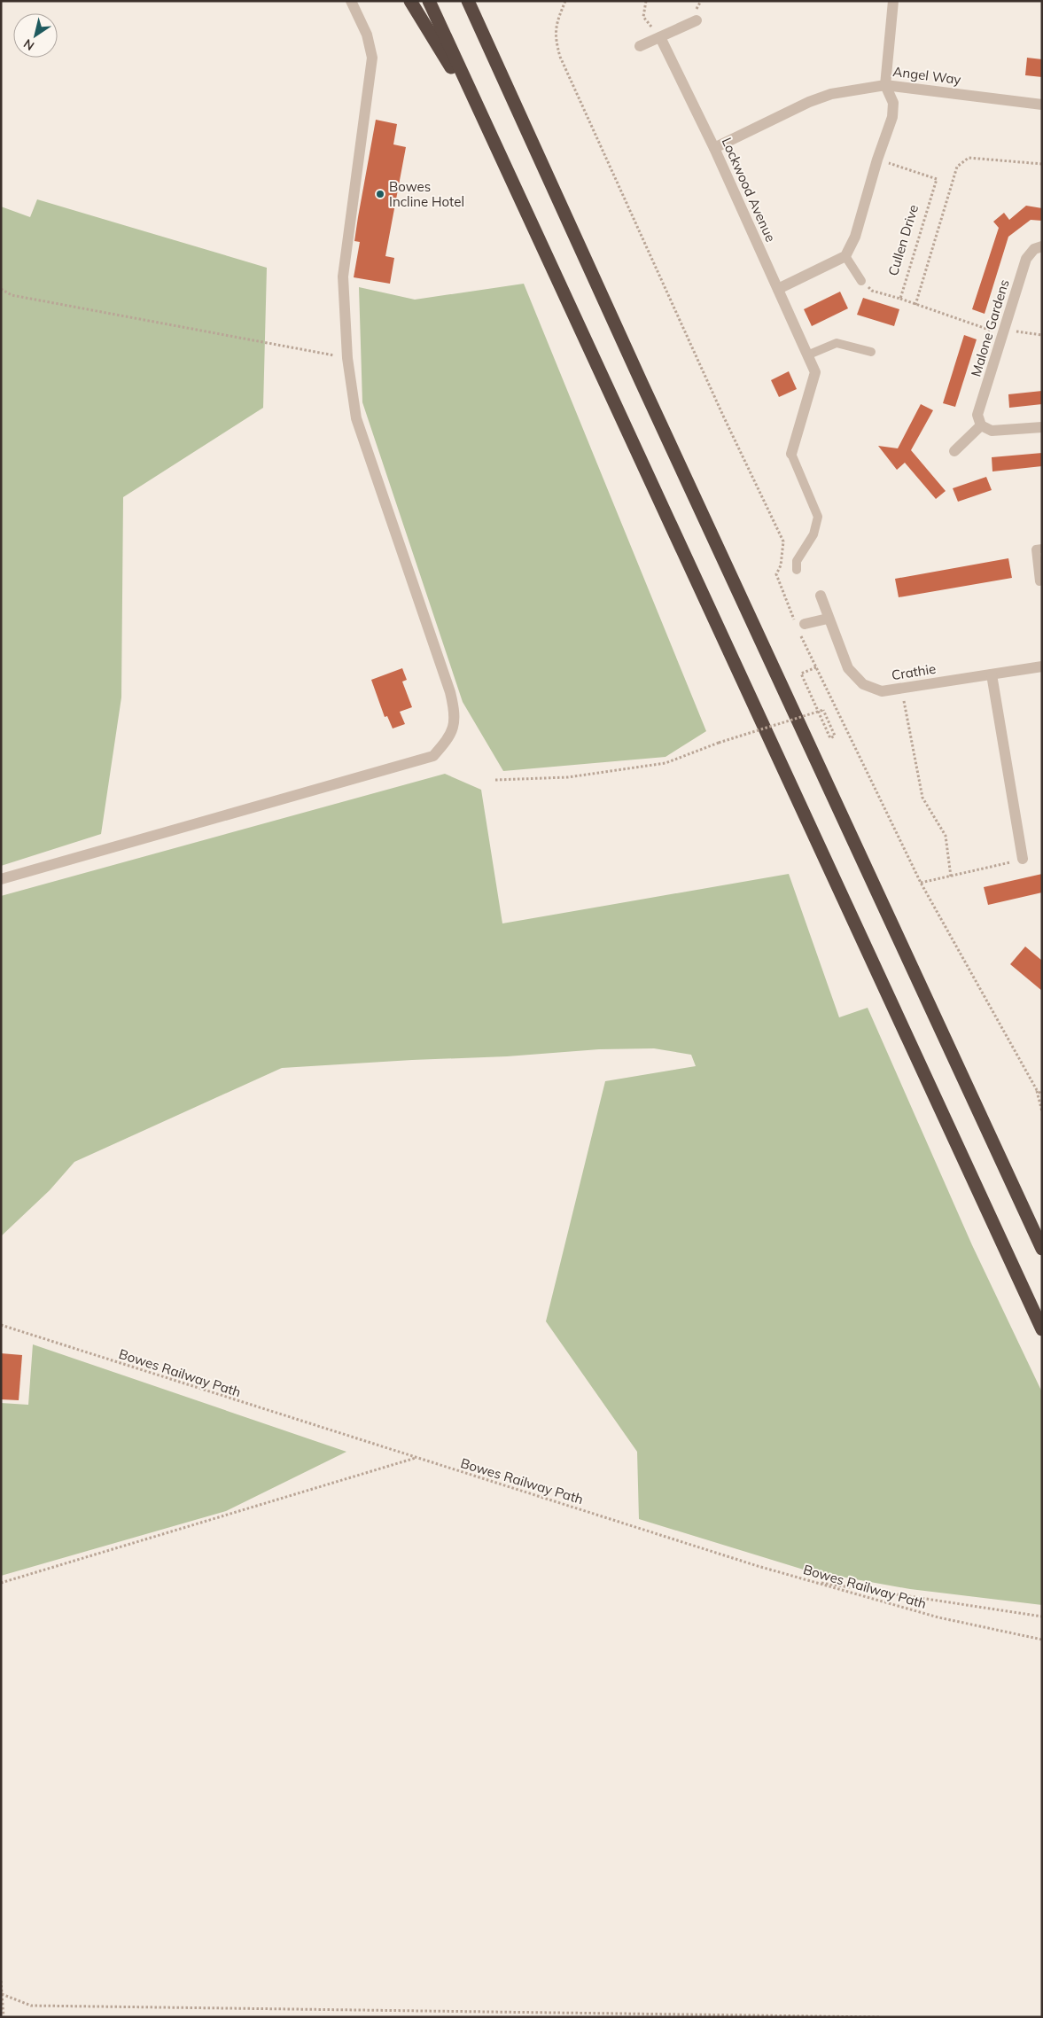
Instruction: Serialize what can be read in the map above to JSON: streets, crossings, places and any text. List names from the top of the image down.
{
  "streets": {
    "street": [
      "Angel Way",
      "Lockwood Avenue",
      "Malone Gardens",
      "Crathie"
    ],
    "path": ["Cullen Drive", "Bowes Railway Path"]
  },
  "crossings": [
    ["Angel Way", "Lockwood Avenue"]
  ],
  "places": ["Bowes Incline Hotel"],
  "north": "bottom left"
}
